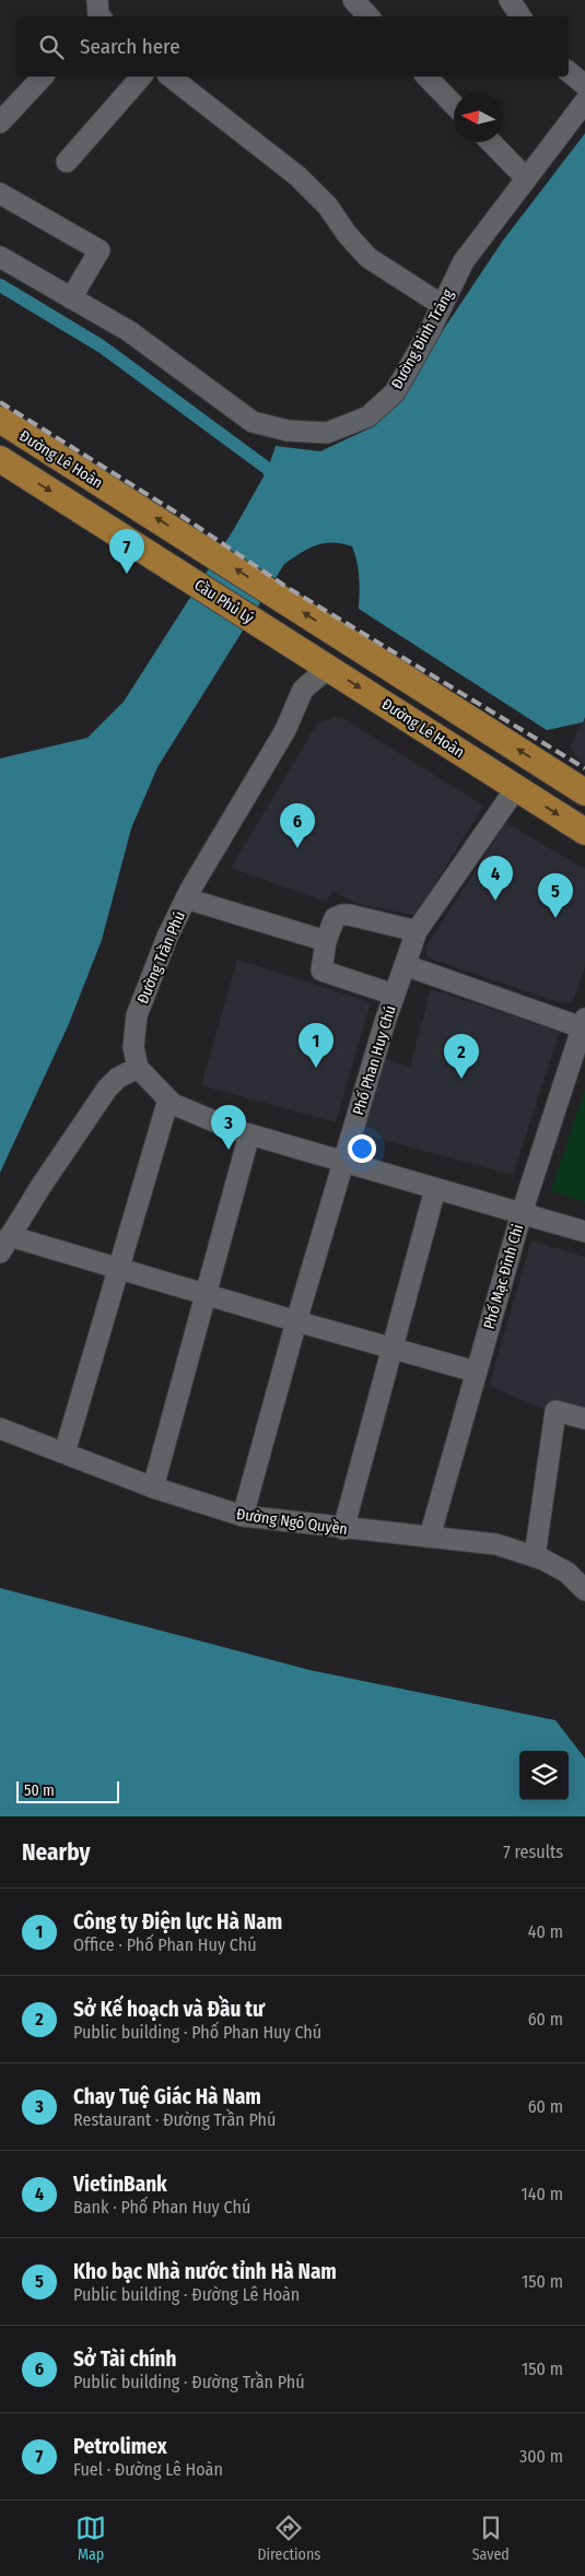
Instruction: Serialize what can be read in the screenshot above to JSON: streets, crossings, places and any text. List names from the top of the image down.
{
  "streets": {
    "main road": ["Đường Lê Hoàn", "Cầu Phủ Lý"],
    "street": [
      "Đường Đinh Tráng",
      "Đường Trần Phú",
      "Phố Phan Huy Chú",
      "Phố Mạc Đĩnh Chi",
      "Đường Ngô Quyền"
    ]
  },
  "crossings": [
    ["Đường Lê Hoàn", "Cầu Phủ Lý"],
    ["Đường Lê Hoàn", "Đường Trần Phú"],
    ["Đường Lê Hoàn", "Phố Phan Huy Chú"],
    ["Phố Phan Huy Chú", "Đường Ngô Quyền"],
    ["Phố Mạc Đĩnh Chi", "Đường Ngô Quyền"]
  ],
  "one_way": ["Cầu Phủ Lý"],
  "scale_bar": "50 m",
  "north": "left",
  "page": {
    "search": "Search here",
    "pins": [
      "7",
      "6",
      "4",
      "5",
      "1",
      "2",
      "3"
    ],
    "scale": "50 m",
    "heading": ["Nearby", "7 results"],
    "list": [
      {
        "mark": "1",
        "name": "Công ty Điện lực Hà Nam",
        "note": "Office · Phố Phan Huy Chú",
        "value": "40 m"
      },
      {
        "mark": "2",
        "name": "Sở Kế hoạch và Đầu tư",
        "note": "Public building · Phố Phan Huy Chú",
        "value": "60 m"
      },
      {
        "mark": "3",
        "name": "Chay Tuệ Giác Hà Nam",
        "note": "Restaurant · Đường Trần Phú",
        "value": "60 m"
      },
      {
        "mark": "4",
        "name": "VietinBank",
        "note": "Bank · Phố Phan Huy Chú",
        "value": "140 m"
      },
      {
        "mark": "5",
        "name": "Kho bạc Nhà nước tỉnh Hà Nam",
        "note": "Public building · Đường Lê Hoàn",
        "value": "150 m"
      },
      {
        "mark": "6",
        "name": "Sở Tài chính",
        "note": "Public building · Đường Trần Phú",
        "value": "150 m"
      },
      {
        "mark": "7",
        "name": "Petrolimex",
        "note": "Fuel · Đường Lê Hoàn",
        "value": "300 m"
      }
    ],
    "nav": ["Map", "Directions", "Saved"]
  }
}
